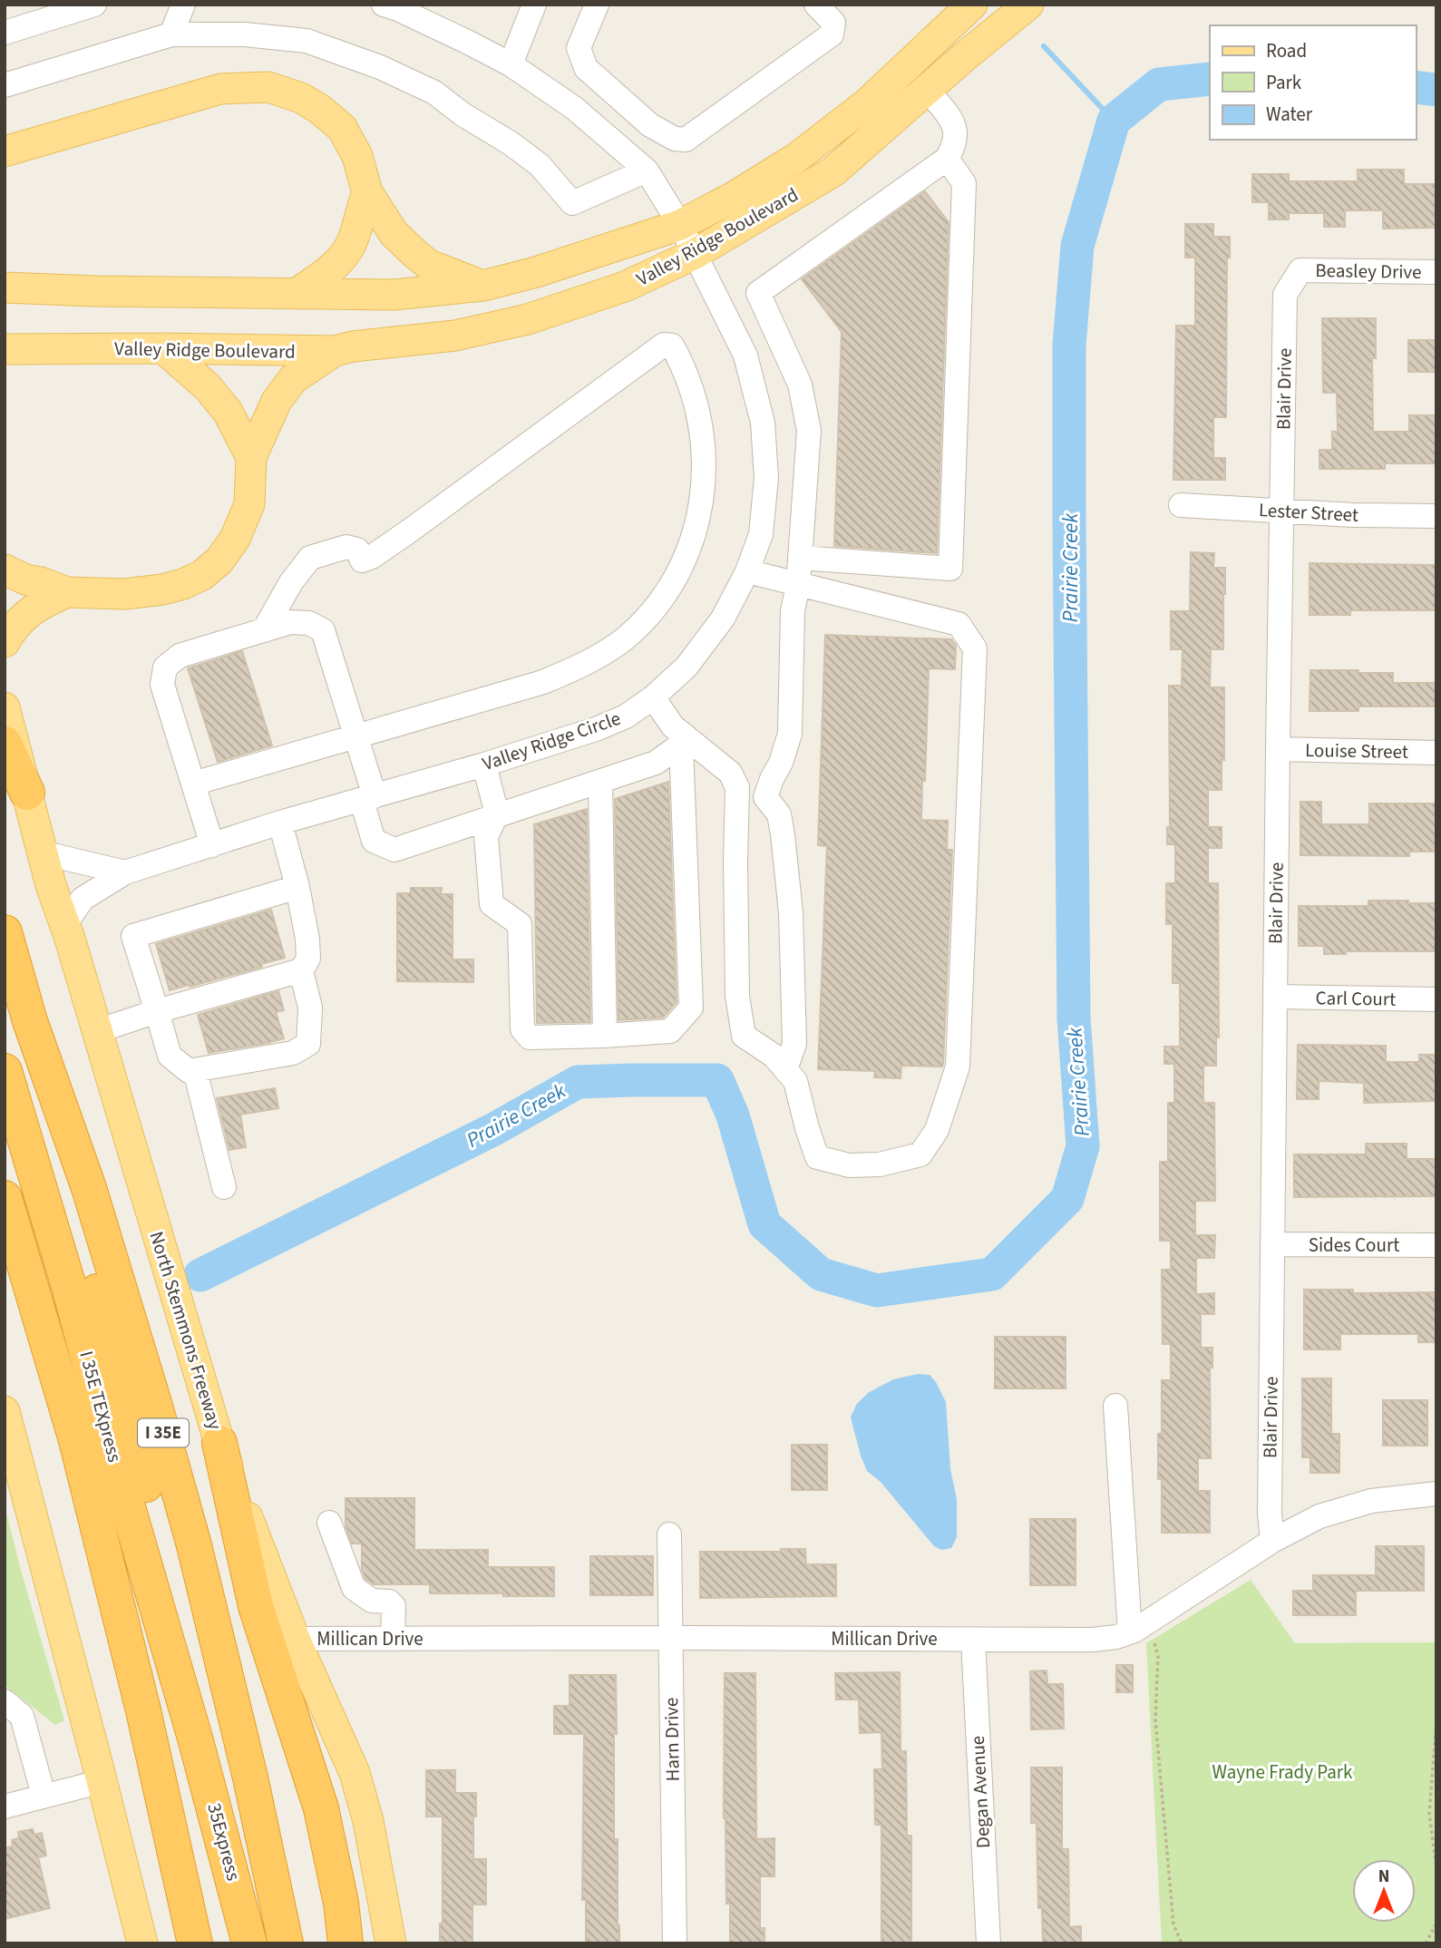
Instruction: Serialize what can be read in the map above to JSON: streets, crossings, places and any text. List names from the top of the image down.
{
  "streets": {
    "highway": ["I 35E TEXpress", "I 35E", "35Express"],
    "main road": ["Valley Ridge Boulevard", "North Stemmons Freeway"],
    "street": [
      "Beasley Drive",
      "Blair Drive",
      "Lester Street",
      "Valley Ridge Circle",
      "Louise Street",
      "Carl Court",
      "Sides Court",
      "Millican Drive",
      "Harn Drive",
      "Degan Avenue"
    ]
  },
  "crossings": [
    ["Valley Ridge Boulevard", "Valley Ridge Circle"],
    ["Beasley Drive", "Blair Drive"],
    ["Blair Drive", "Lester Street"],
    ["Blair Drive", "Louise Street"],
    ["Blair Drive", "Carl Court"],
    ["Blair Drive", "Sides Court"],
    ["Blair Drive", "Millican Drive"],
    ["Valley Ridge Circle", "North Stemmons Freeway"],
    ["North Stemmons Freeway", "Millican Drive"],
    ["I 35E TEXpress", "35Express"],
    ["Millican Drive", "Harn Drive"],
    ["Millican Drive", "Degan Avenue"]
  ],
  "water": ["Prairie Creek"],
  "parks": ["Wayne Frady Park"],
  "legend": ["Road", "Park", "Water"],
  "north": "top"
}
